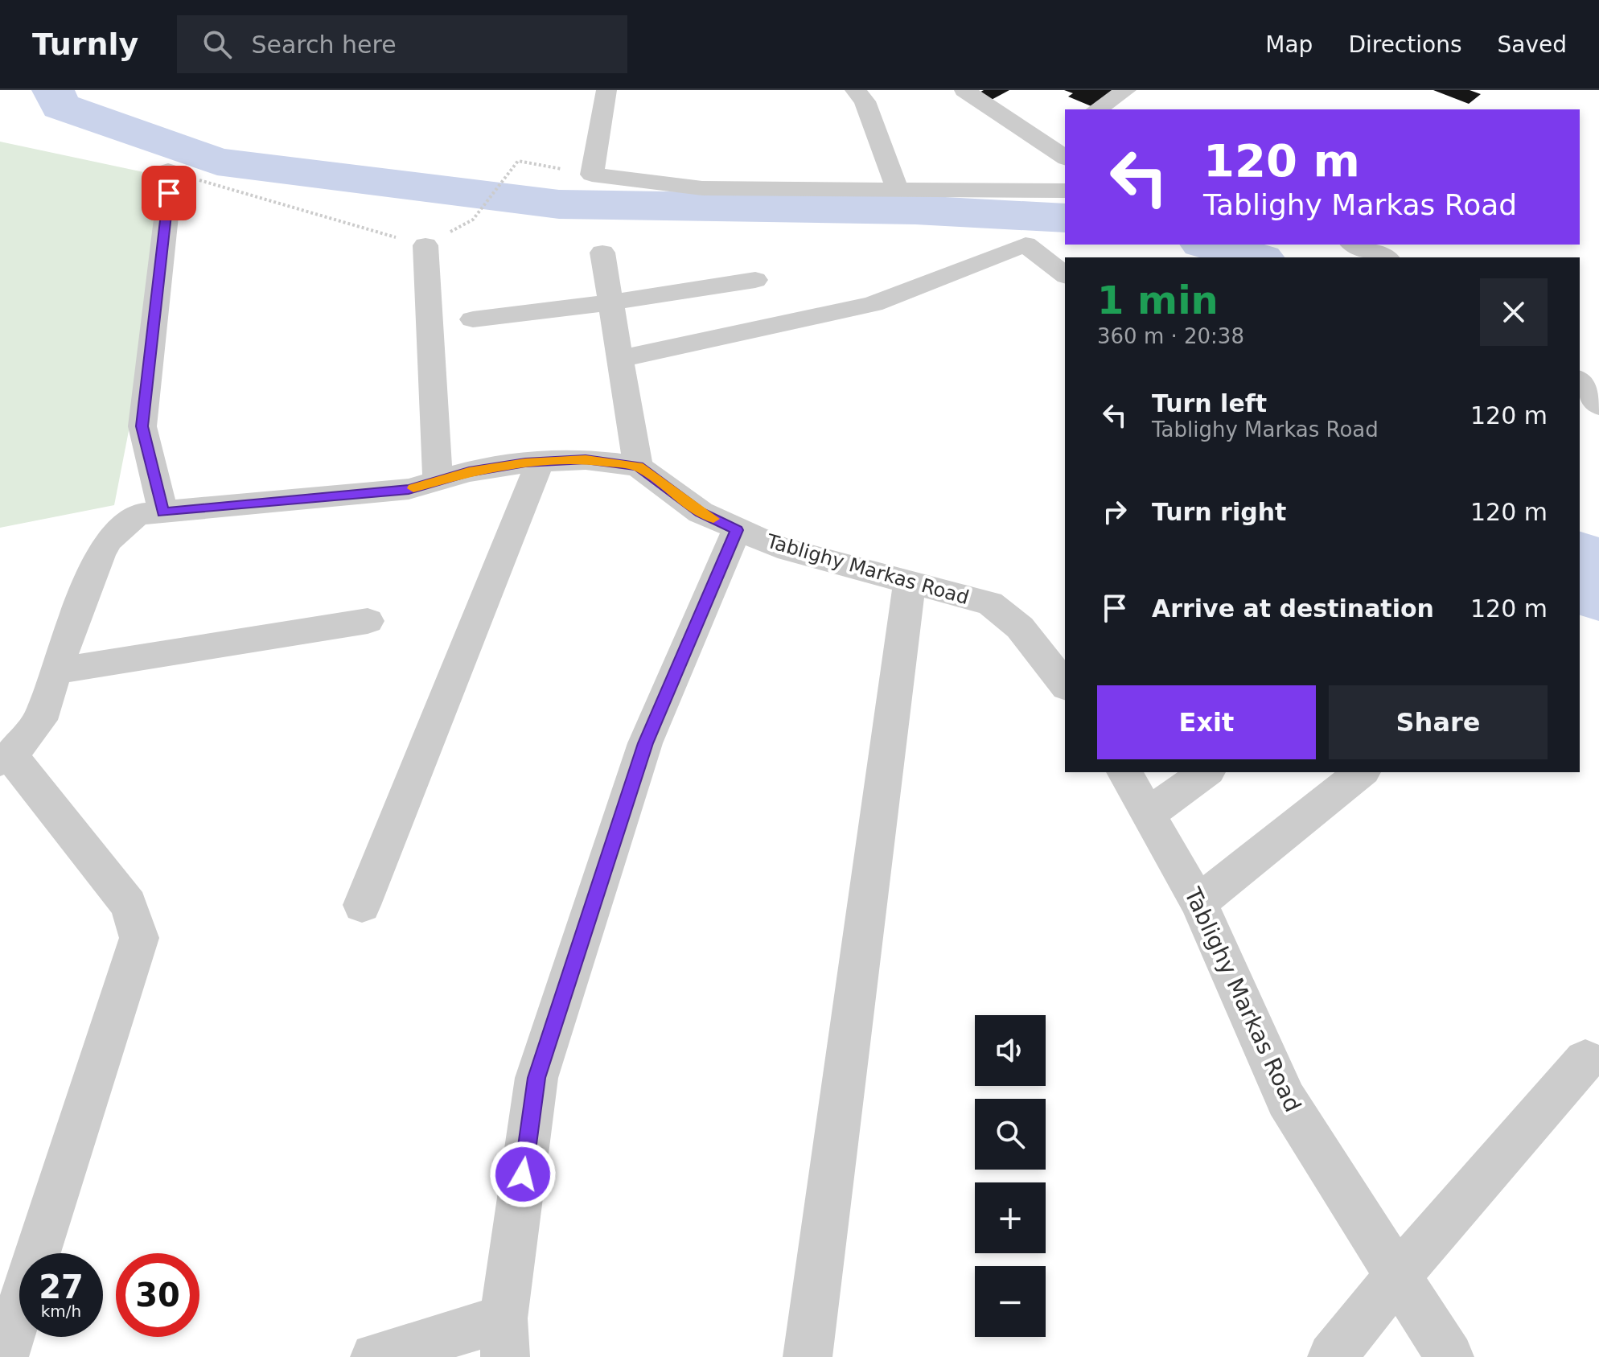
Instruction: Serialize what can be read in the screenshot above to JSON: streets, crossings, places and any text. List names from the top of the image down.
{
  "streets": {
    "street": ["Tablighy Markas Road"]
  },
  "page": {
    "header": "Turnly",
    "search": "Search here",
    "nav": ["Map", "Directions", "Saved"],
    "turn": ["120 m", "Tablighy Markas Road"],
    "heading": ["1 min", "360 m · 20:38"],
    "list": [
      {
        "name": "Turn left",
        "note": "Tablighy Markas Road",
        "value": "120 m"
      },
      {
        "name": "Turn right",
        "value": "120 m"
      },
      {
        "name": "Arrive at destination",
        "value": "120 m"
      }
    ],
    "buttons": ["Exit", "Share"],
    "map_buttons": ["+", "−"],
    "speed": "27 km/h",
    "limit": "30"
  }
}
